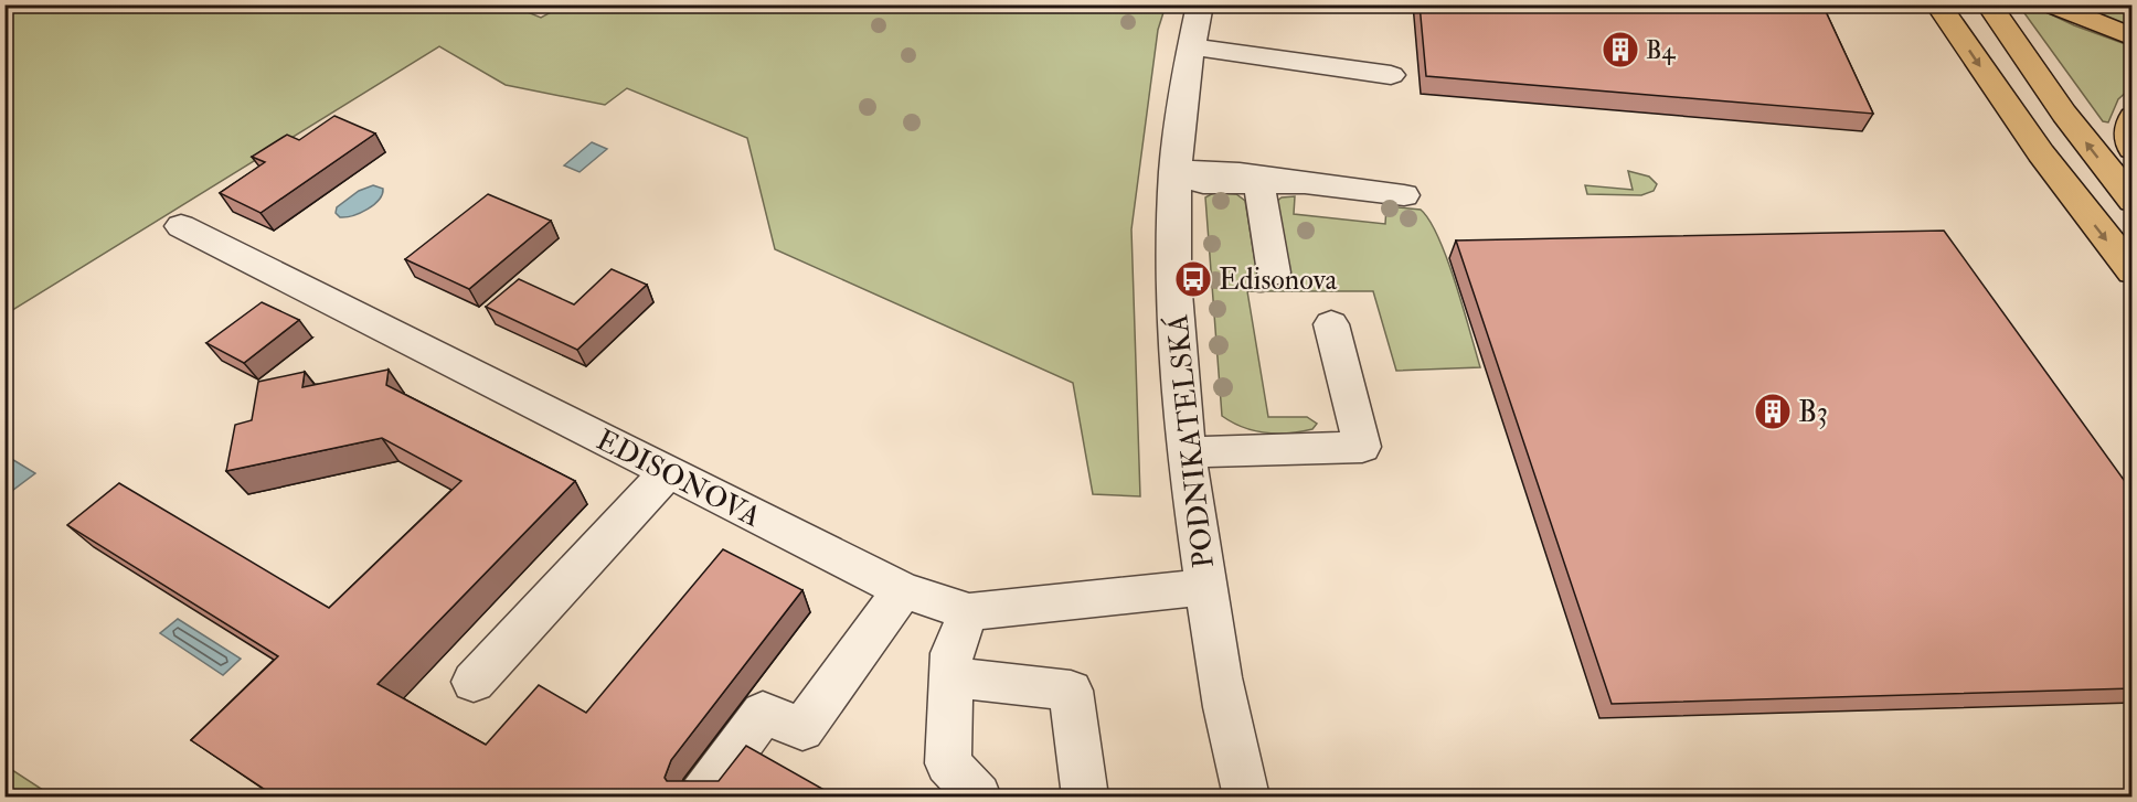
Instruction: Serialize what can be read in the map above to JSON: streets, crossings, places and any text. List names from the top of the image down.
{
  "streets": {
    "street": ["PODNIKATELSKÁ", "EDISONOVA"]
  },
  "crossings": [
    ["PODNIKATELSKÁ", "EDISONOVA"]
  ],
  "places": {
    "building": ["B4", "B3"],
    "bus stop": ["Edisonova"]
  }
}
